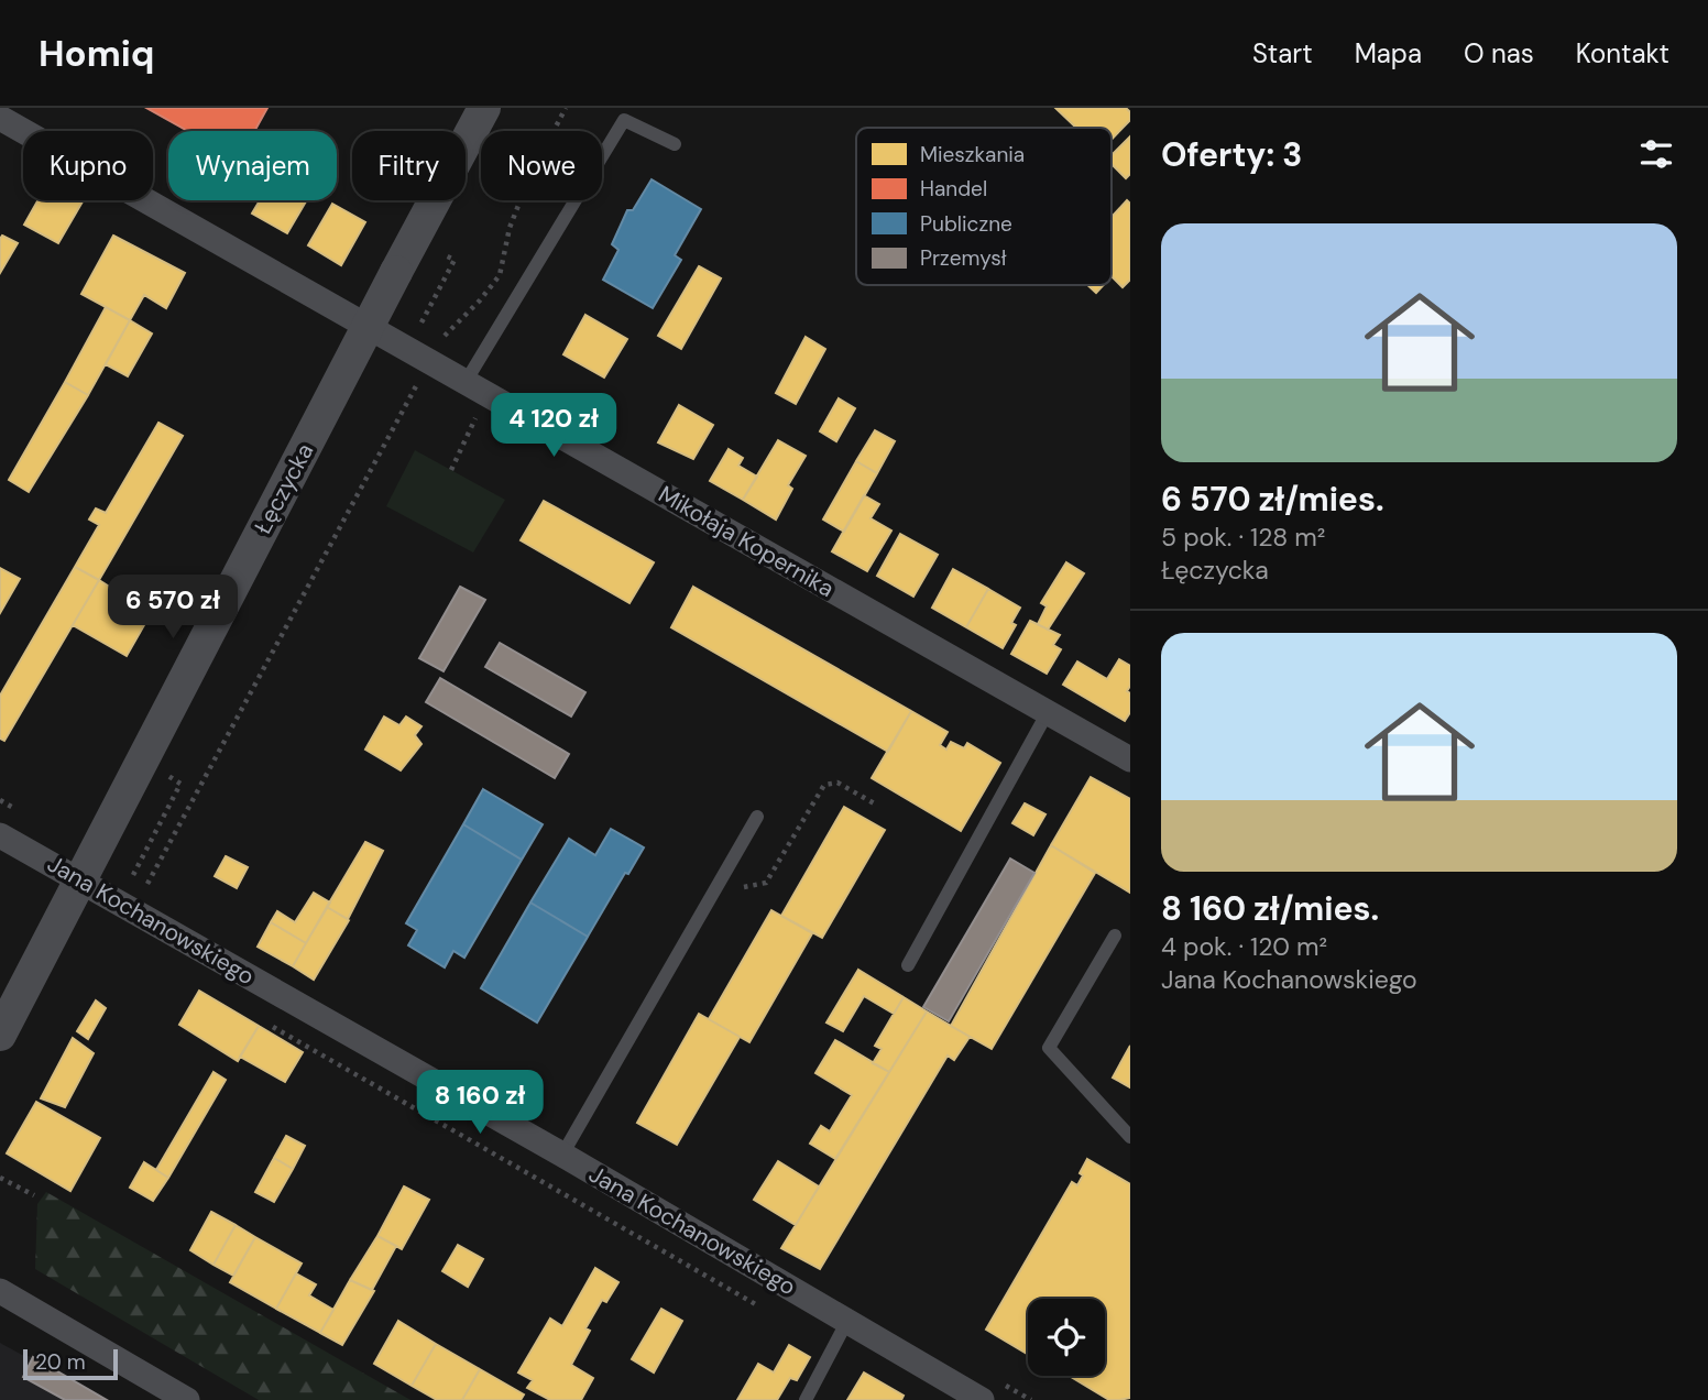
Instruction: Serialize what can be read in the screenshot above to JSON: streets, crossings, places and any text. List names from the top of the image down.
{
  "streets": {
    "street": ["Łęczycka", "Mikołaja Kopernika", "Jana Kochanowskiego"]
  },
  "legend": [
    "Mieszkania",
    "Handel",
    "Publiczne",
    "Przemysł"
  ],
  "scale_bar": "20 m",
  "page": {
    "header": "Homiq",
    "nav": [
      "Start",
      "Mapa",
      "O nas",
      "Kontakt"
    ],
    "heading": "Oferty: 3",
    "chip": [
      "Kupno",
      "Wynajem",
      "Filtry",
      "Nowe"
    ],
    "list": [
      {
        "name": "6 570 zł/mies.",
        "note": "5 pok. · 128 m² · Łęczycka"
      },
      {
        "name": "8 160 zł/mies.",
        "note": "4 pok. · 120 m² · Jana Kochanowskiego"
      }
    ],
    "price": ["4 120 zł", "6 570 zł", "8 160 zł"],
    "scale": "20 m"
  }
}
